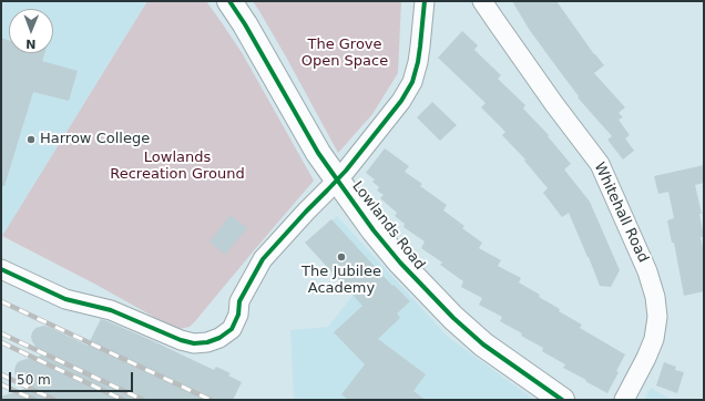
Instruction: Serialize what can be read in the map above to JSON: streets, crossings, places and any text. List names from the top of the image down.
{
  "streets": {
    "main road": ["Lowlands Road"],
    "street": ["Whitehall Road"]
  },
  "parks": ["The Grove Open Space", "Lowlands Recreation Ground"],
  "places": ["Harrow College", "The Jubilee Academy"],
  "scale_bar": "50 m",
  "north": "bottom"
}
